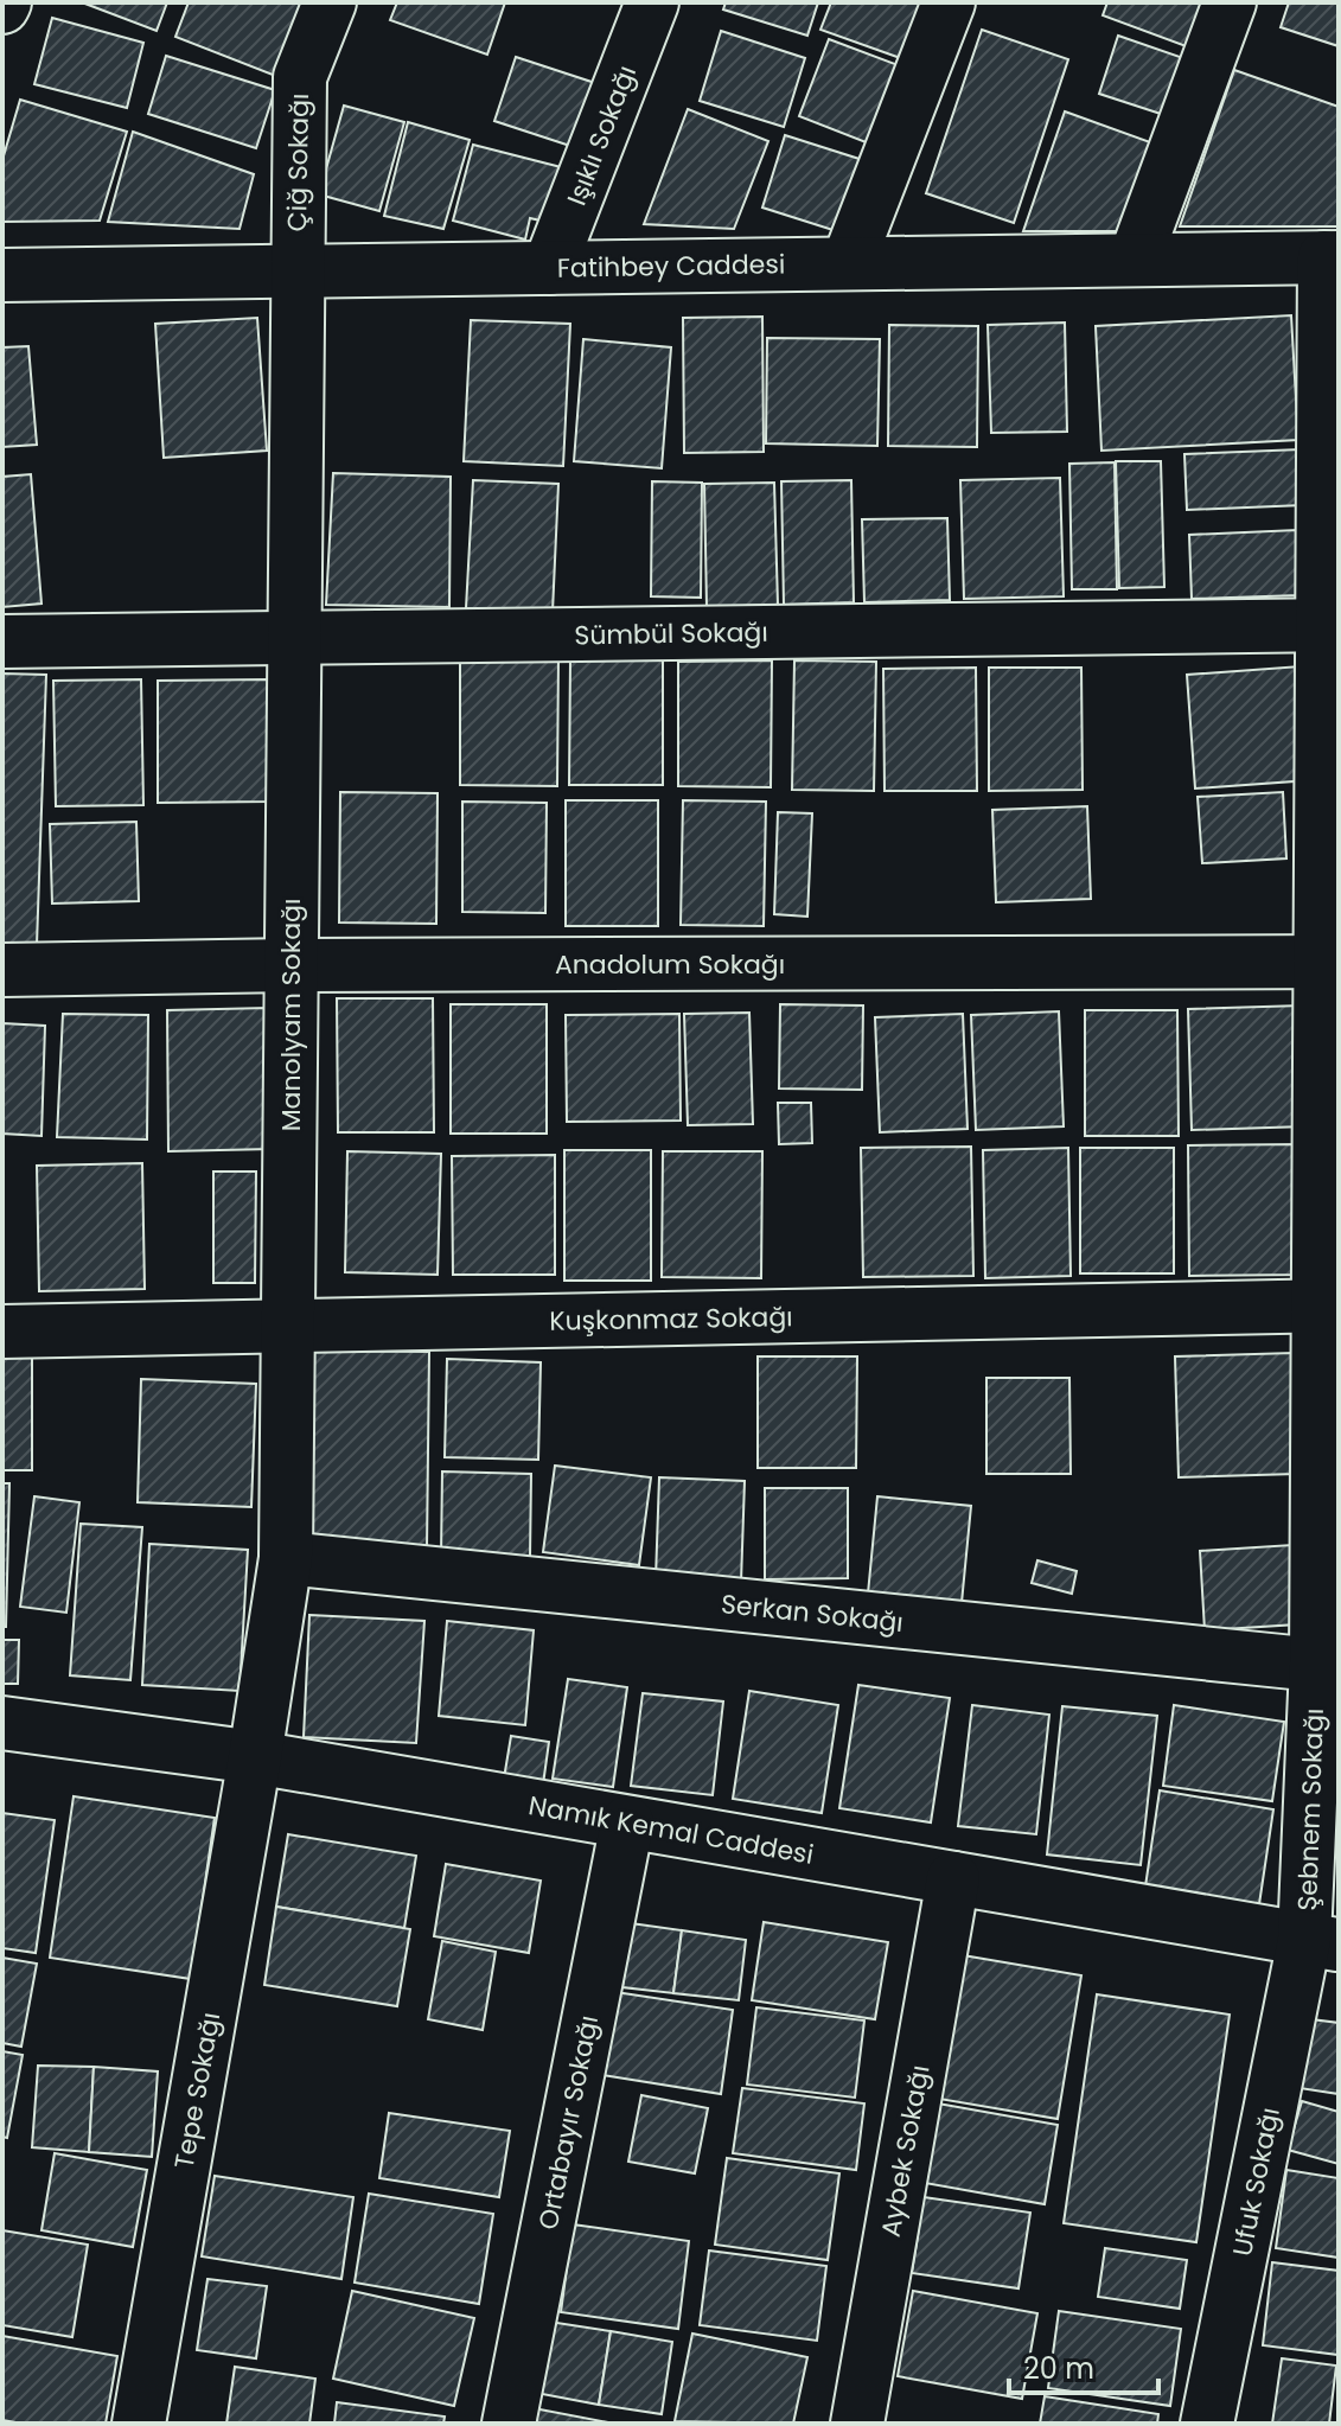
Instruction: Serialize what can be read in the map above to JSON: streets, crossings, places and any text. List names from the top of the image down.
{
  "streets": {
    "street": [
      "Işıklı Sokağı",
      "Çiğ Sokağı",
      "Fatihbey Caddesi",
      "Sümbül Sokağı",
      "Anadolum Sokağı",
      "Manolyam Sokağı",
      "Kuşkonmaz Sokağı",
      "Serkan Sokağı",
      "Şebnem Sokağı",
      "Namık Kemal Caddesi",
      "Tepe Sokağı",
      "Ortabayır Sokağı",
      "Aybek Sokağı",
      "Ufuk Sokağı"
    ]
  },
  "crossings": [
    ["Işıklı Sokağı", "Fatihbey Caddesi"],
    ["Çiğ Sokağı", "Fatihbey Caddesi"],
    ["Çiğ Sokağı", "Manolyam Sokağı"],
    ["Fatihbey Caddesi", "Manolyam Sokağı"],
    ["Fatihbey Caddesi", "Şebnem Sokağı"],
    ["Sümbül Sokağı", "Manolyam Sokağı"],
    ["Sümbül Sokağı", "Şebnem Sokağı"],
    ["Anadolum Sokağı", "Manolyam Sokağı"],
    ["Anadolum Sokağı", "Şebnem Sokağı"],
    ["Manolyam Sokağı", "Kuşkonmaz Sokağı"],
    ["Manolyam Sokağı", "Serkan Sokağı"],
    ["Manolyam Sokağı", "Namık Kemal Caddesi"],
    ["Manolyam Sokağı", "Tepe Sokağı"],
    ["Kuşkonmaz Sokağı", "Şebnem Sokağı"],
    ["Serkan Sokağı", "Şebnem Sokağı"],
    ["Şebnem Sokağı", "Namık Kemal Caddesi"],
    ["Şebnem Sokağı", "Ufuk Sokağı"],
    ["Namık Kemal Caddesi", "Tepe Sokağı"],
    ["Namık Kemal Caddesi", "Ortabayır Sokağı"],
    ["Namık Kemal Caddesi", "Aybek Sokağı"],
    ["Namık Kemal Caddesi", "Ufuk Sokağı"]
  ],
  "scale_bar": "20 m"
}
